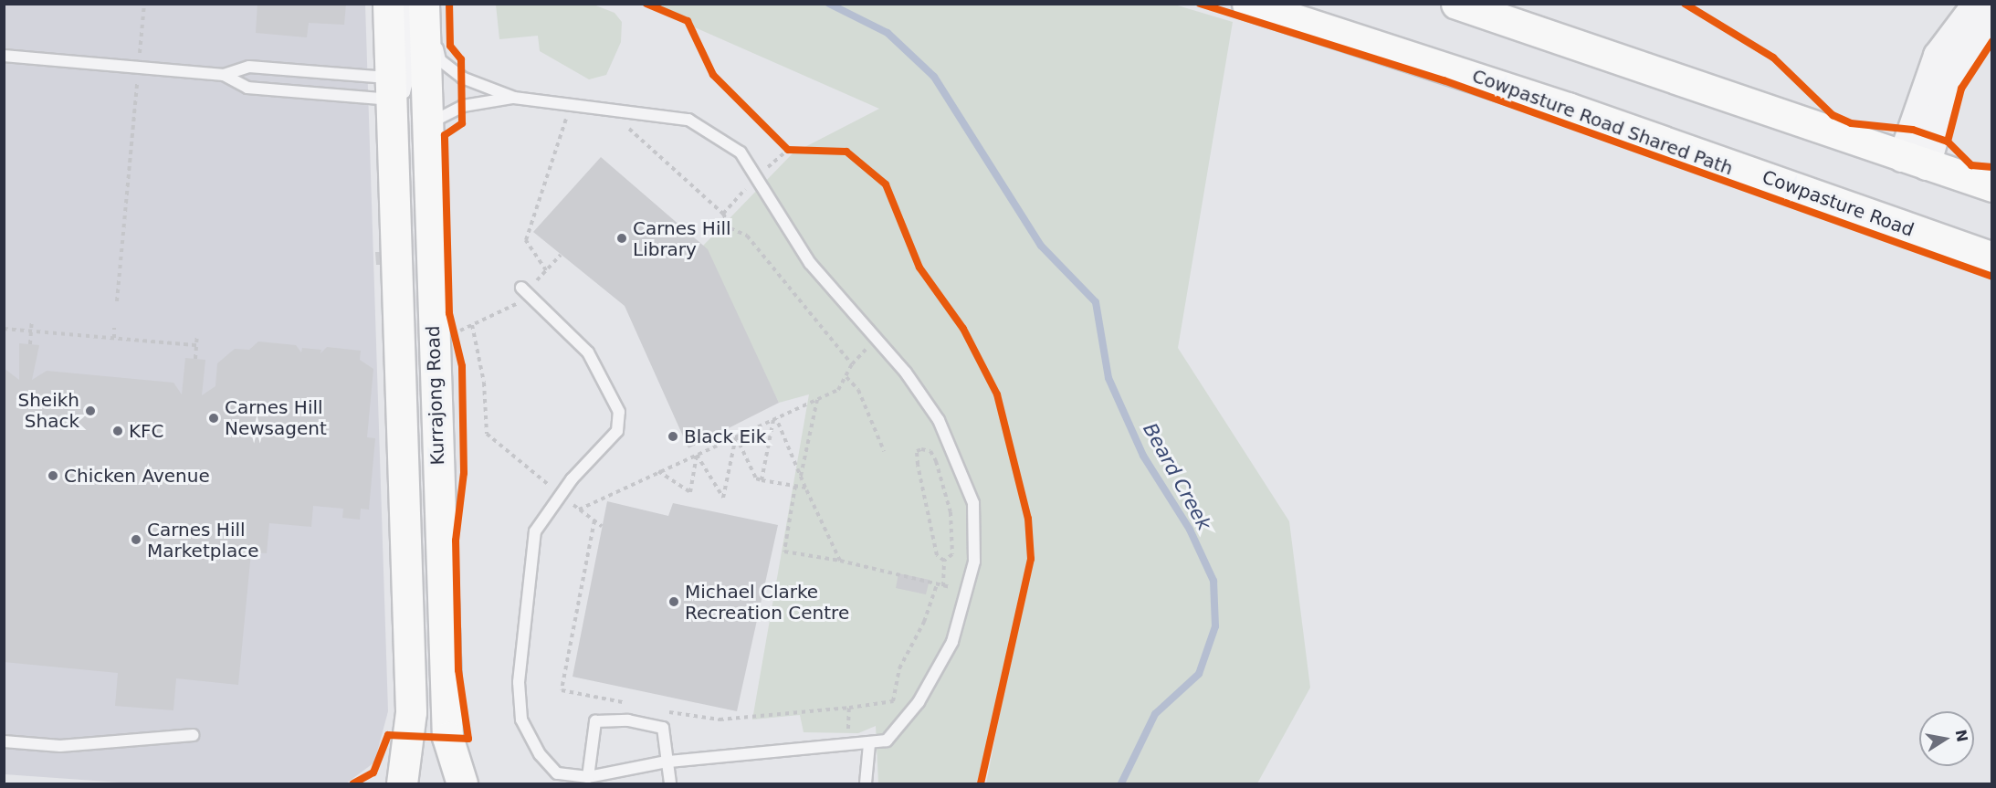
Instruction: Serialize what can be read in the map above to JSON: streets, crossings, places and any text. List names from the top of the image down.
{
  "streets": {
    "main road": ["Cowpasture Road", "Kurrajong Road"],
    "cycle path": ["Cowpasture Road Shared Path"]
  },
  "water": ["Beard Creek"],
  "places": [
    "Carnes Hill Library",
    "Sheikh Shack",
    "Carnes Hill Newsagent",
    "KFC",
    "Black Eik",
    "Chicken Avenue",
    "Carnes Hill Marketplace",
    "Michael Clarke Recreation Centre"
  ],
  "north": "right"
}
